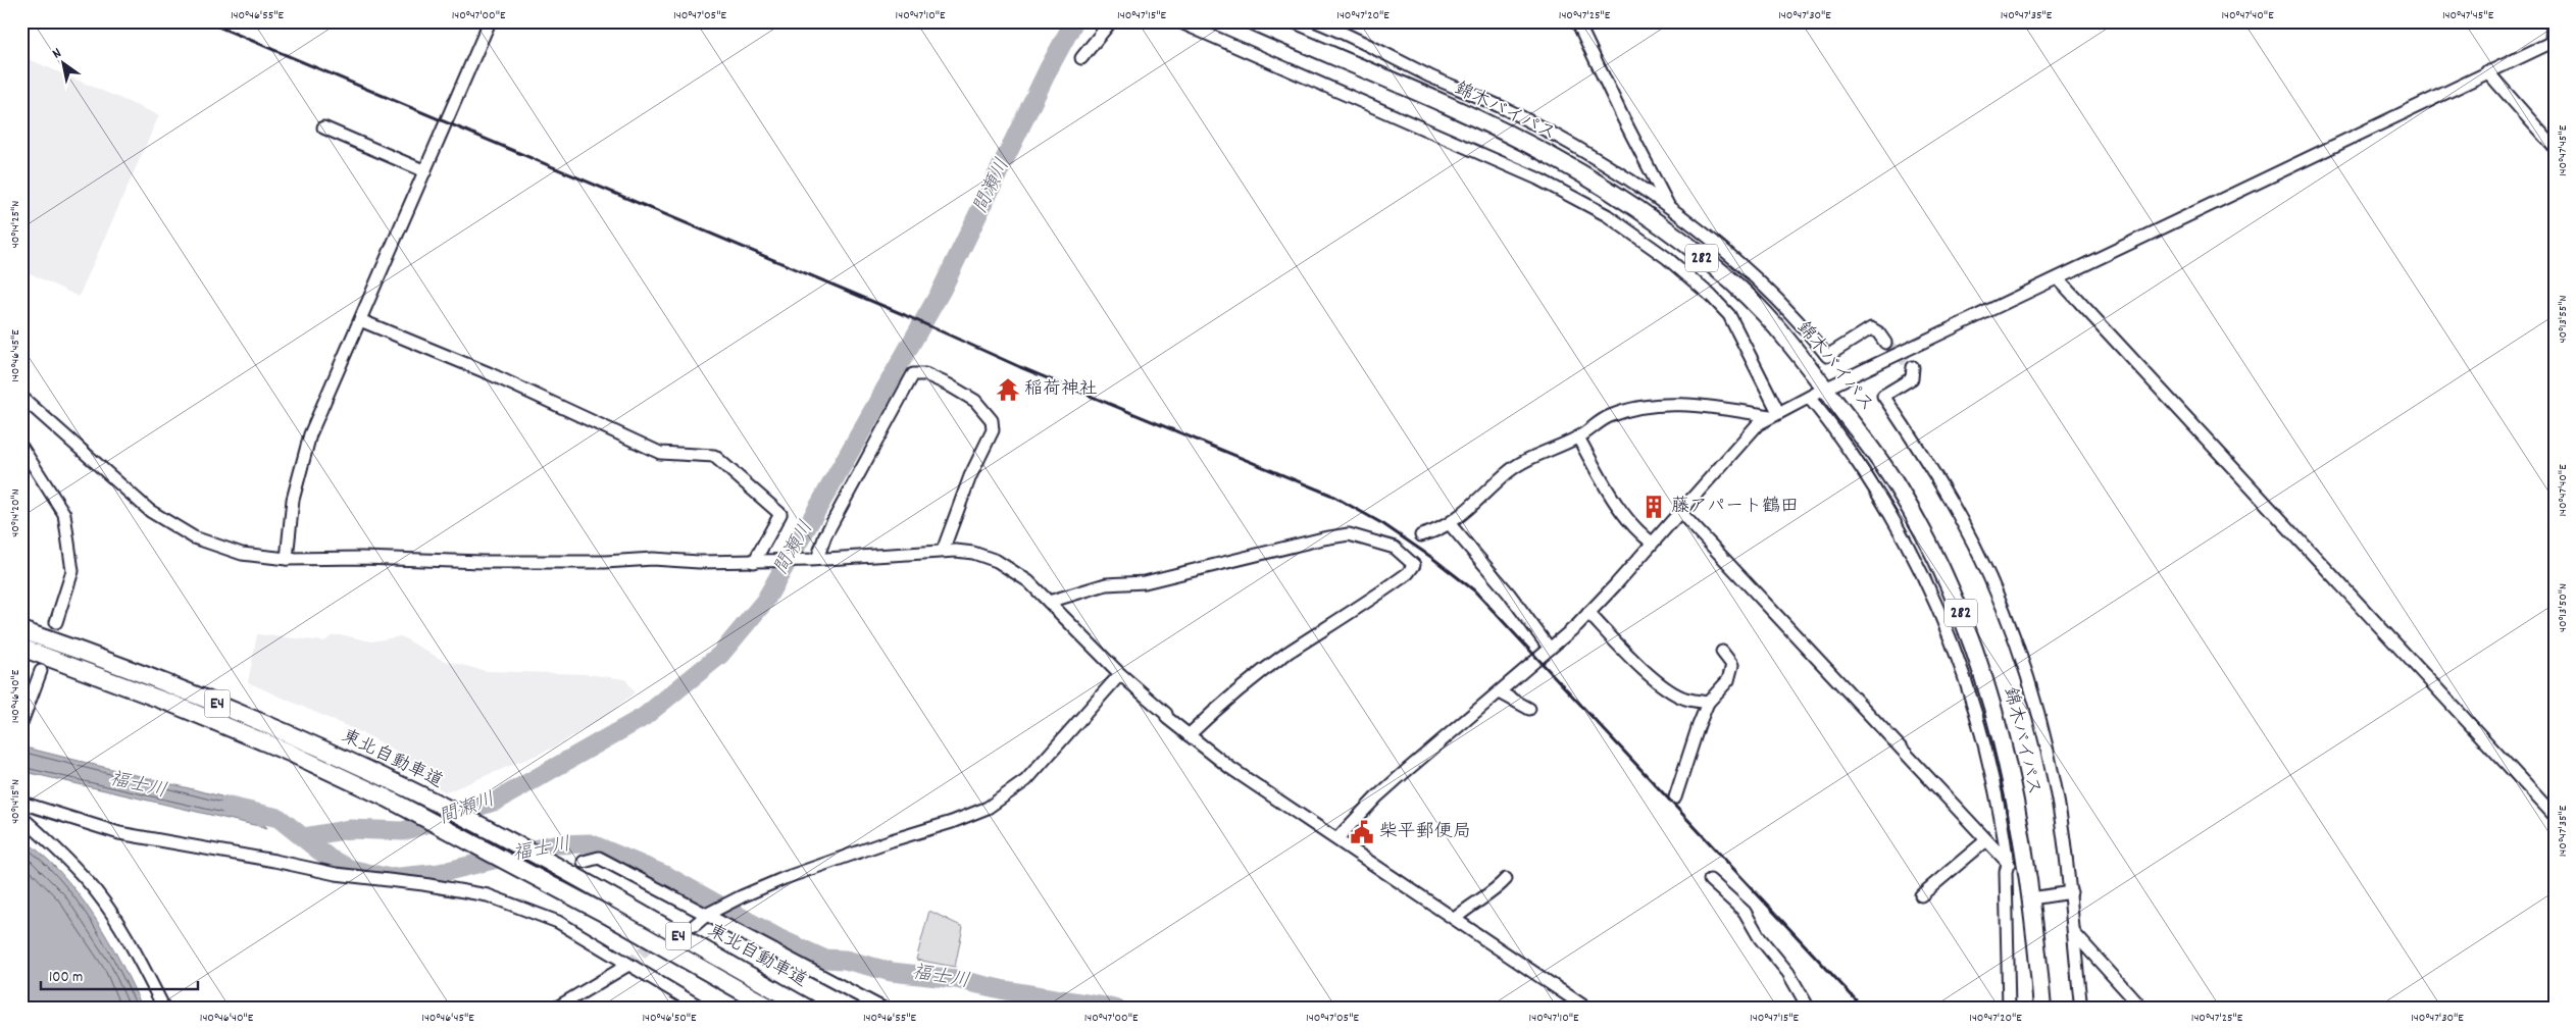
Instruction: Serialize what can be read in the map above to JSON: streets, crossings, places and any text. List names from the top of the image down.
{
  "streets": {
    "highway": [
      "錦木バイパス",
      "282",
      "E4",
      "東北自動車道"
    ]
  },
  "water": ["間瀬川", "福士川"],
  "places": {
    "temple": ["稲荷神社"],
    "building": ["藤アパート鶴田"],
    "public building": ["柴平郵便局"]
  },
  "scale_bar": "100 m",
  "north": "top left",
  "coordinates": [
    "140°46'55\"E",
    "140°47'00\"E",
    "140°47'05\"E",
    "140°47'10\"E",
    "140°47'15\"E",
    "140°47'20\"E",
    "140°47'25\"E",
    "140°47'30\"E",
    "140°47'35\"E",
    "140°47'40\"E",
    "140°47'45\"E",
    "40°14'25\"N",
    "40°13'55\"N",
    "140°46'45\"E",
    "40°14'20\"N",
    "40°13'50\"N",
    "140°46'40\"E",
    "40°14'15\"N",
    "140°46'50\"E"
  ]
}
